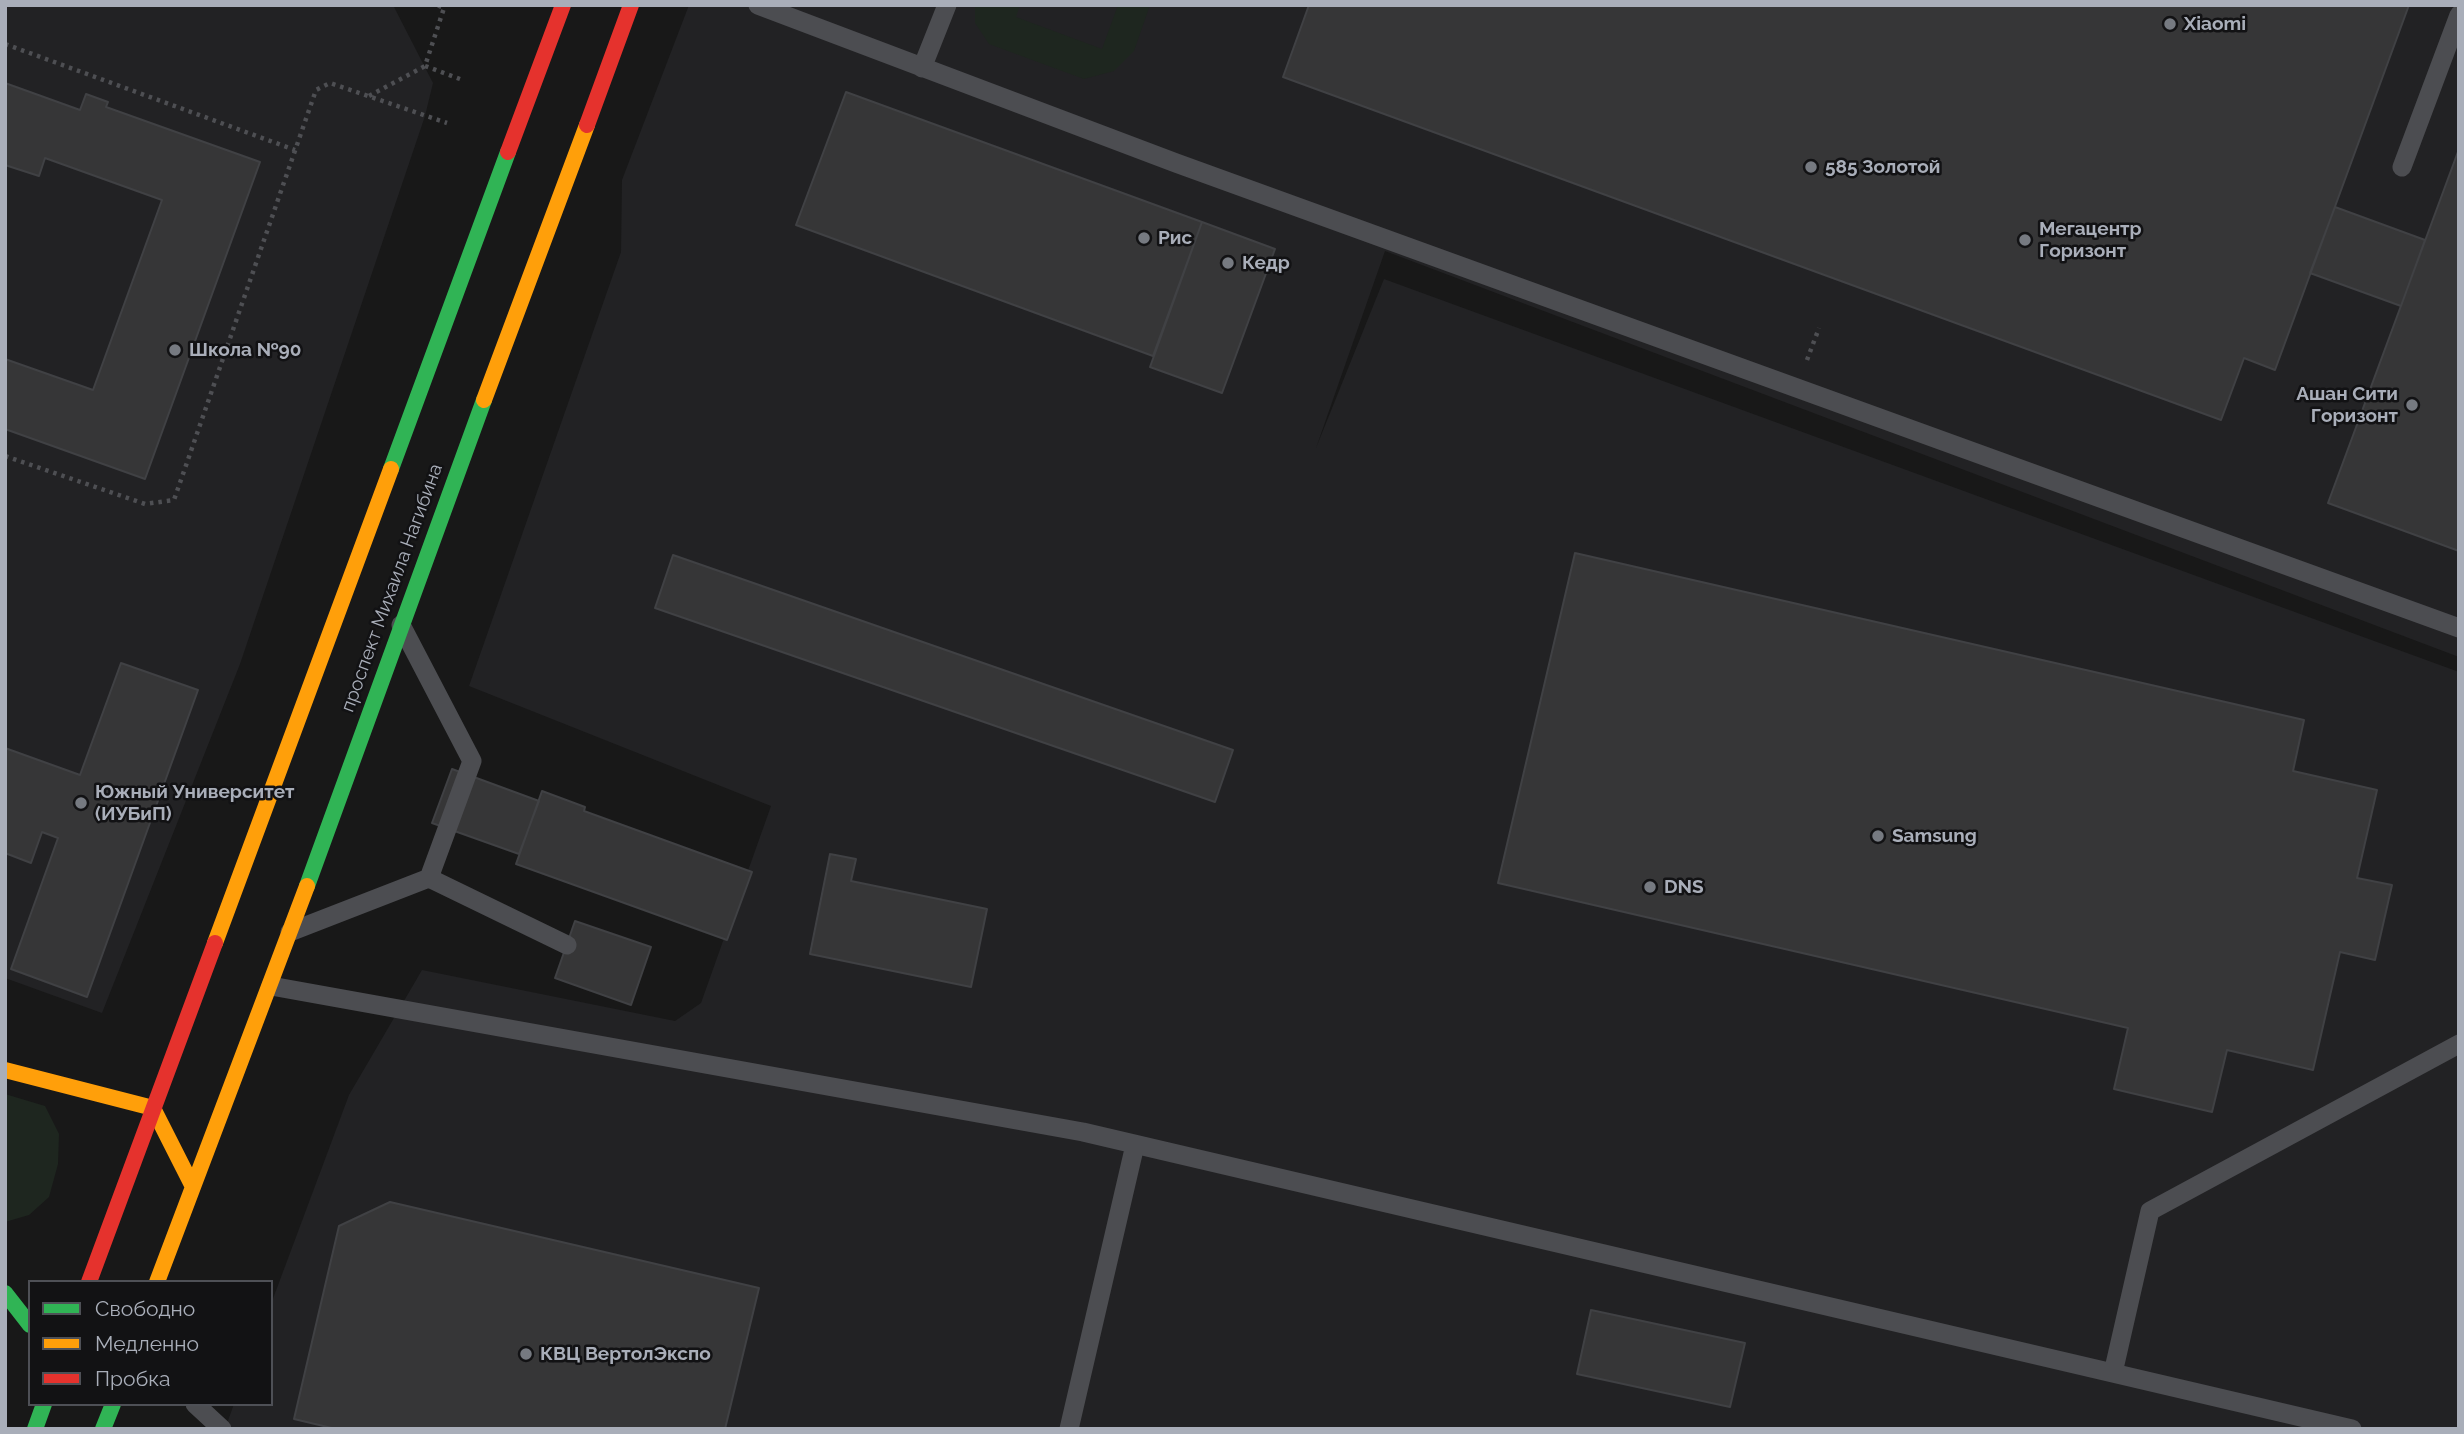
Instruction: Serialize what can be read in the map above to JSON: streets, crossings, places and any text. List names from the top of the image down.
{
  "streets": {
    "main road": ["проспект Михаила Нагибина"]
  },
  "places": [
    "Xiaomi",
    "585 Золотой",
    "Рис",
    "Мегацентр Горизонт",
    "Кедр",
    "Школа №90",
    "Ашан Сити Горизонт",
    "Южный Университет (ИУБиП)",
    "Samsung",
    "DNS",
    "КВЦ ВертолЭкспо"
  ],
  "legend": ["Свободно", "Медленно", "Пробка"]
}
